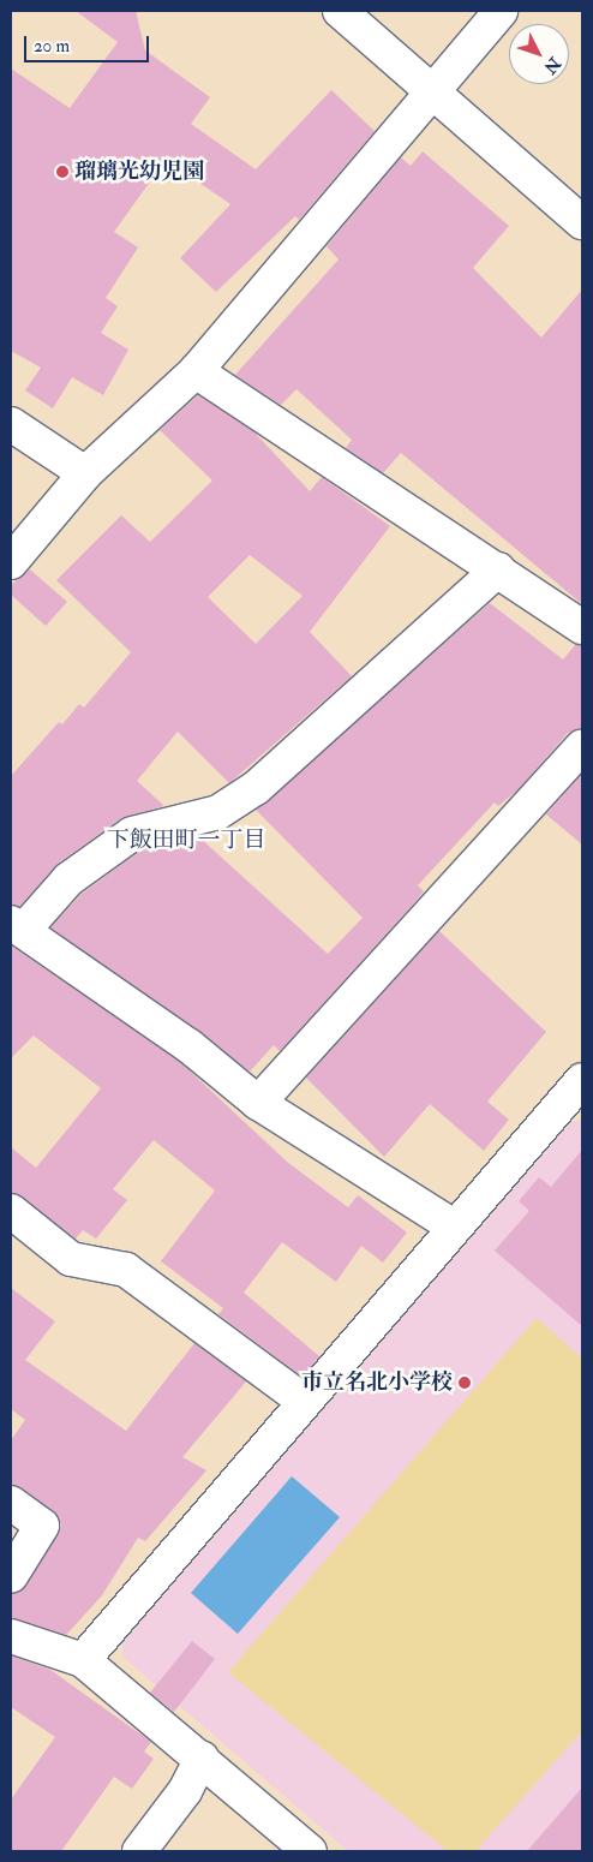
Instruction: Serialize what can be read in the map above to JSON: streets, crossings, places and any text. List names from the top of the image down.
{
  "districts": ["下飯田町一丁目"],
  "places": ["瑠璃光幼児園", "市立名北小学校"],
  "scale_bar": "20 m",
  "north": "bottom right"
}
